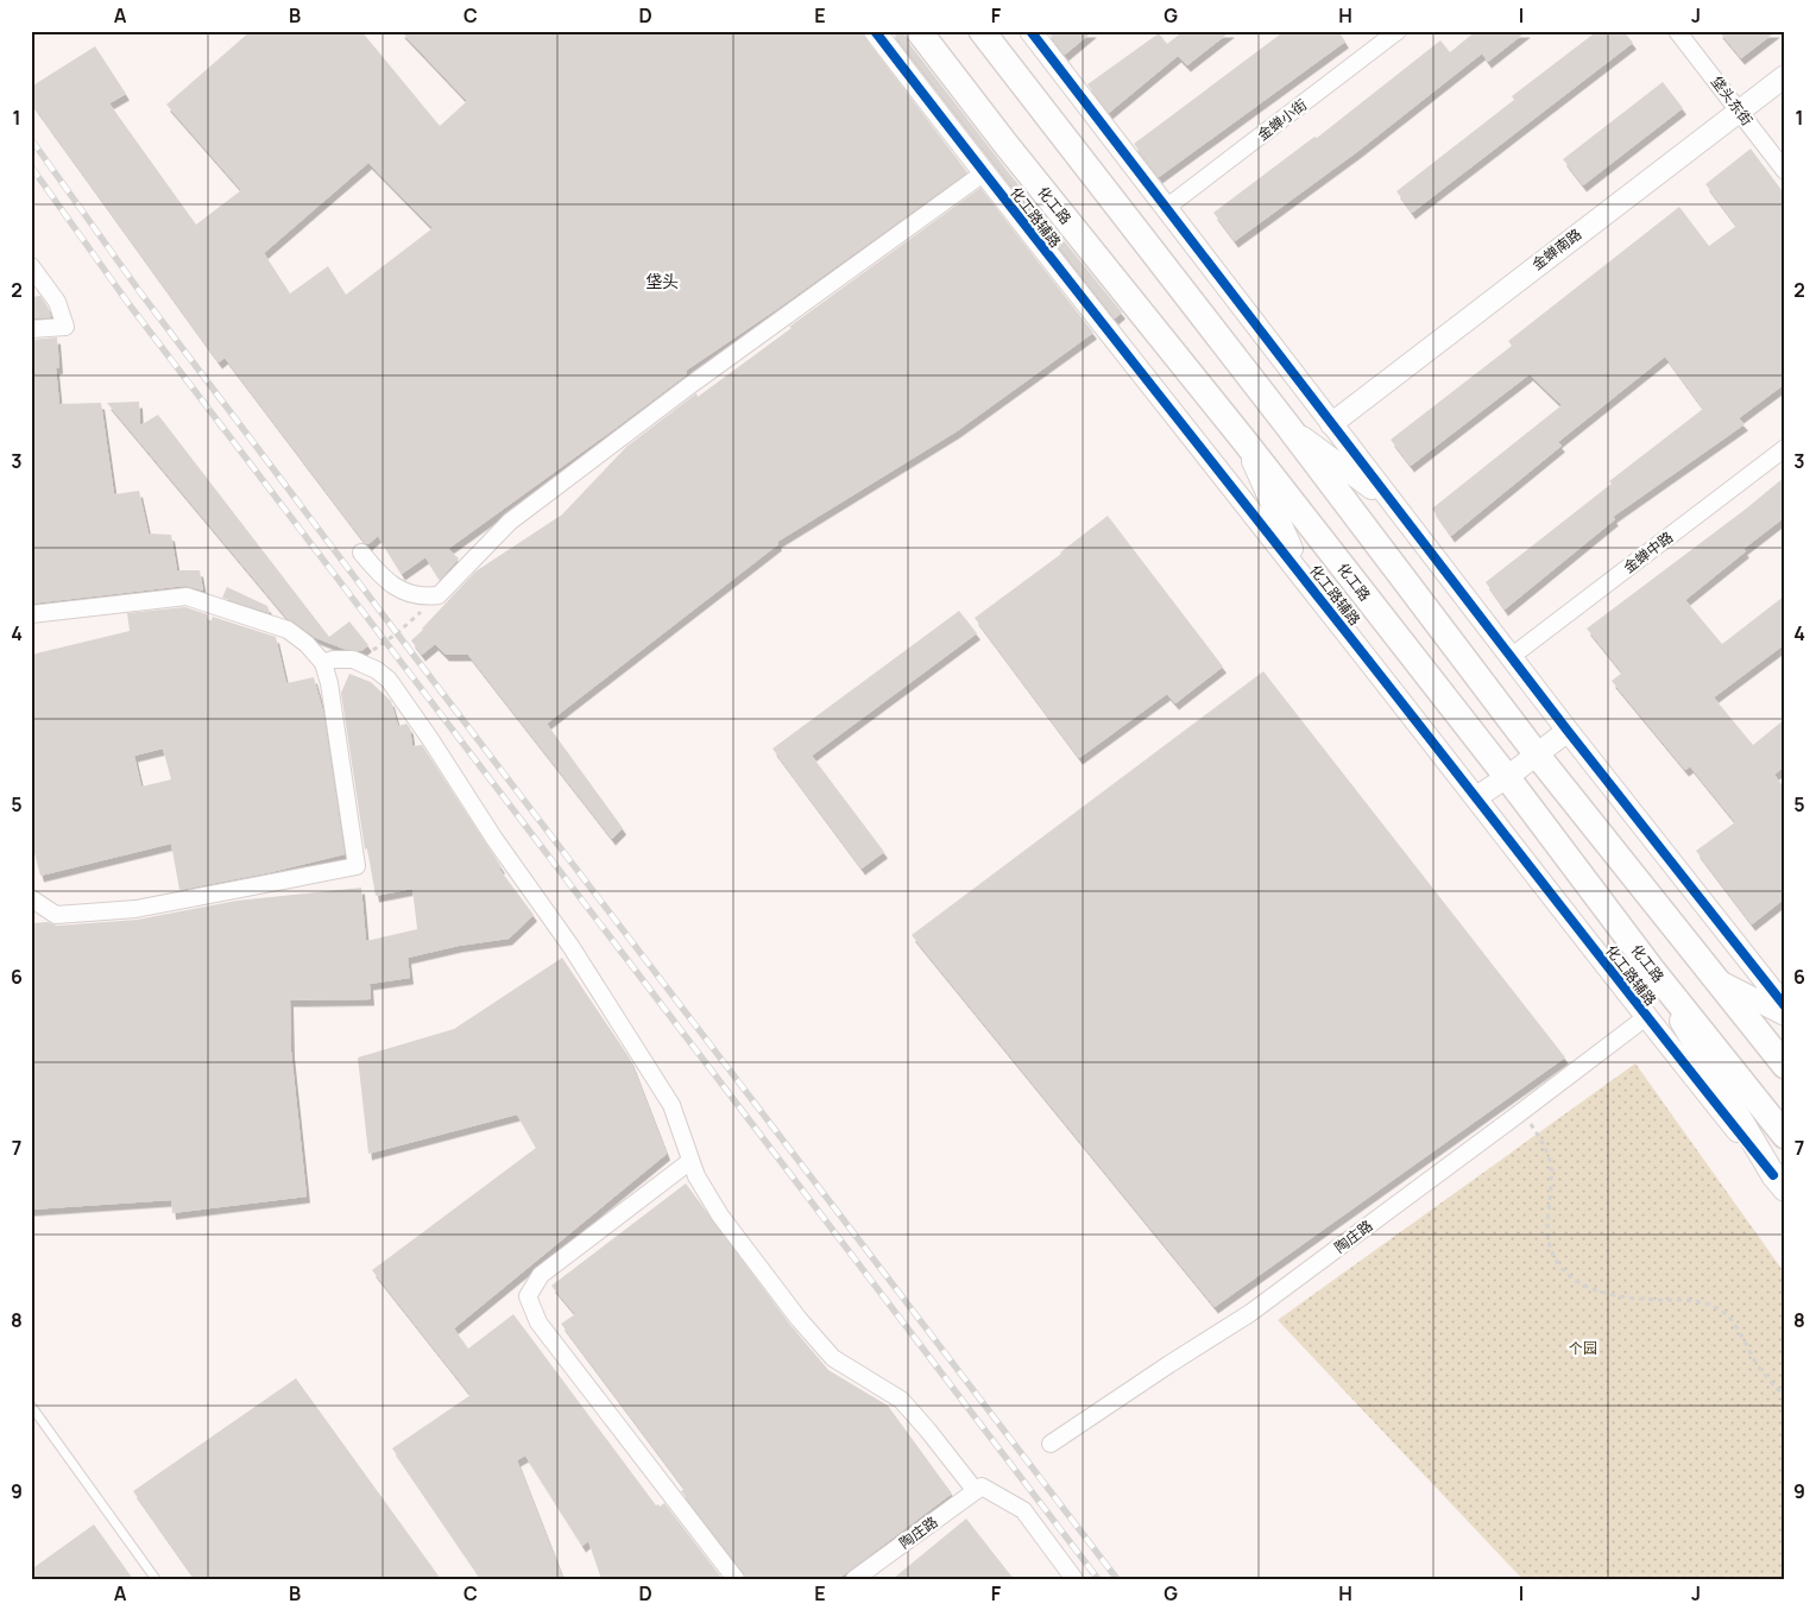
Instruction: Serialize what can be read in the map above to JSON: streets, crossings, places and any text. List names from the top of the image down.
{
  "streets": {
    "main road": ["化工路", "化工路辅路"],
    "street": [
      "垡头东街",
      "金蝉小街",
      "金蝉南路",
      "金蝉中路",
      "陶庄路"
    ]
  },
  "crossings": [
    ["垡头东街", "金蝉南路"],
    ["化工路", "化工路辅路"],
    ["化工路辅路", "陶庄路"]
  ],
  "districts": ["垡头"],
  "parks": ["个园"],
  "grid": {
    "columns": [
      "A",
      "B",
      "C",
      "D",
      "E",
      "F",
      "G",
      "H",
      "I",
      "J"
    ],
    "rows": [
      "1",
      "2",
      "3",
      "4",
      "5",
      "6",
      "7",
      "8",
      "9"
    ]
  }
}
